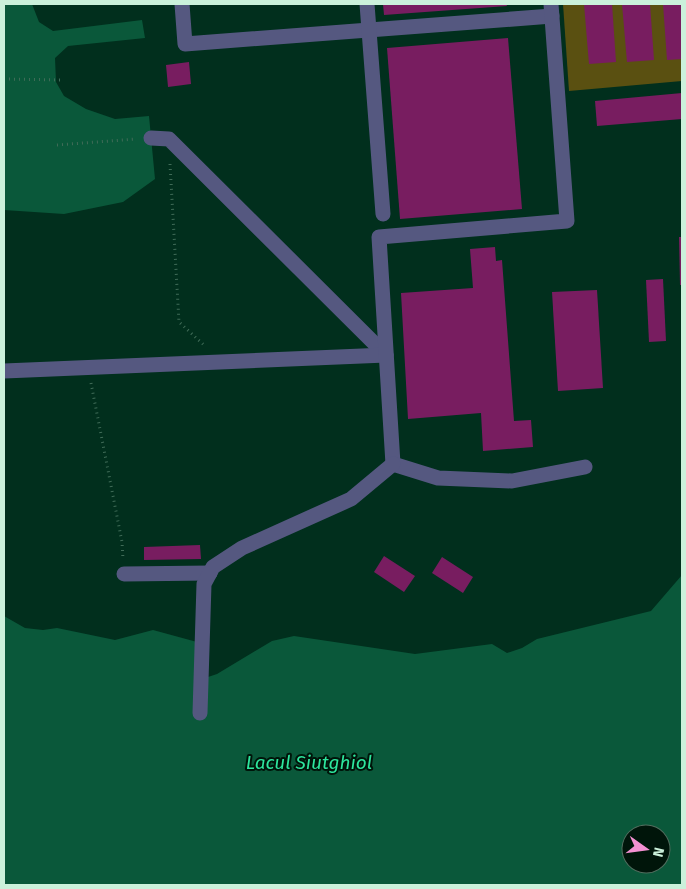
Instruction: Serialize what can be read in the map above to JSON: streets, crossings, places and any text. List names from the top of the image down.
{
  "water": ["Lacul Siutghiol"],
  "north": "right"
}
